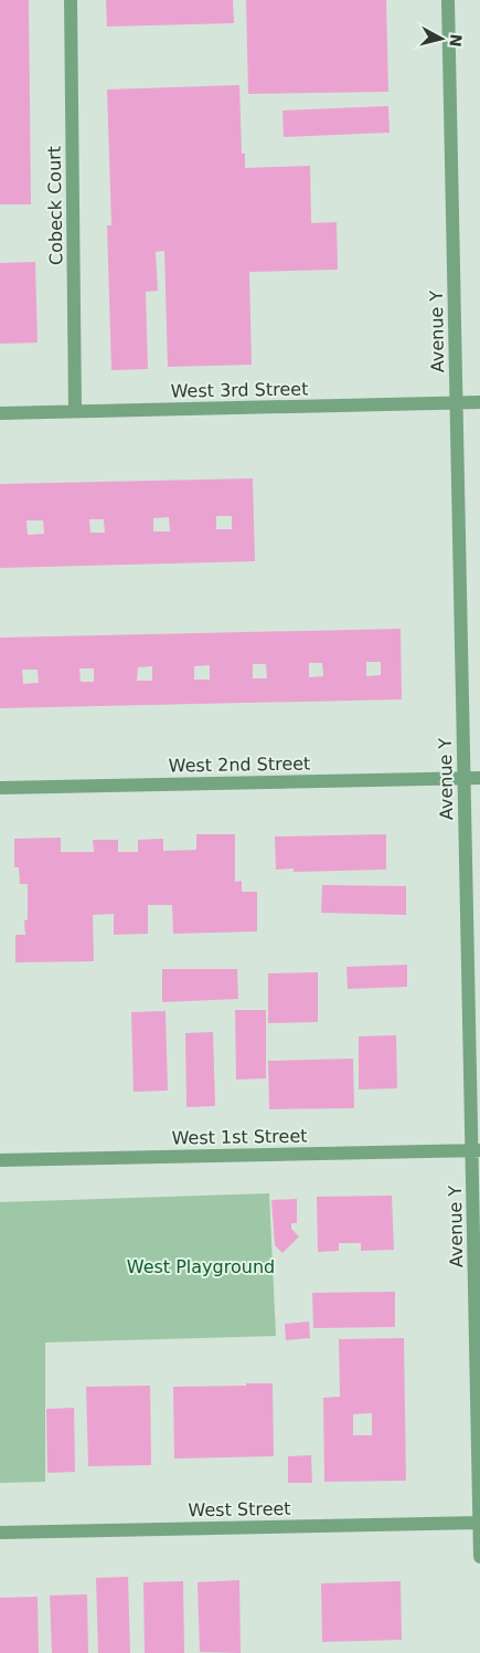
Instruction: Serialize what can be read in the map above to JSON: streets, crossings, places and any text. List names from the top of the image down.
{
  "streets": {
    "street": [
      "Cobeck Court",
      "Avenue Y",
      "West 3rd Street",
      "West 2nd Street",
      "West 1st Street",
      "West Street"
    ]
  },
  "crossings": [
    ["Cobeck Court", "West 3rd Street"],
    ["Avenue Y", "West 3rd Street"],
    ["Avenue Y", "West 2nd Street"],
    ["Avenue Y", "West 1st Street"],
    ["Avenue Y", "West Street"]
  ],
  "parks": ["West Playground"],
  "north": "right"
}
